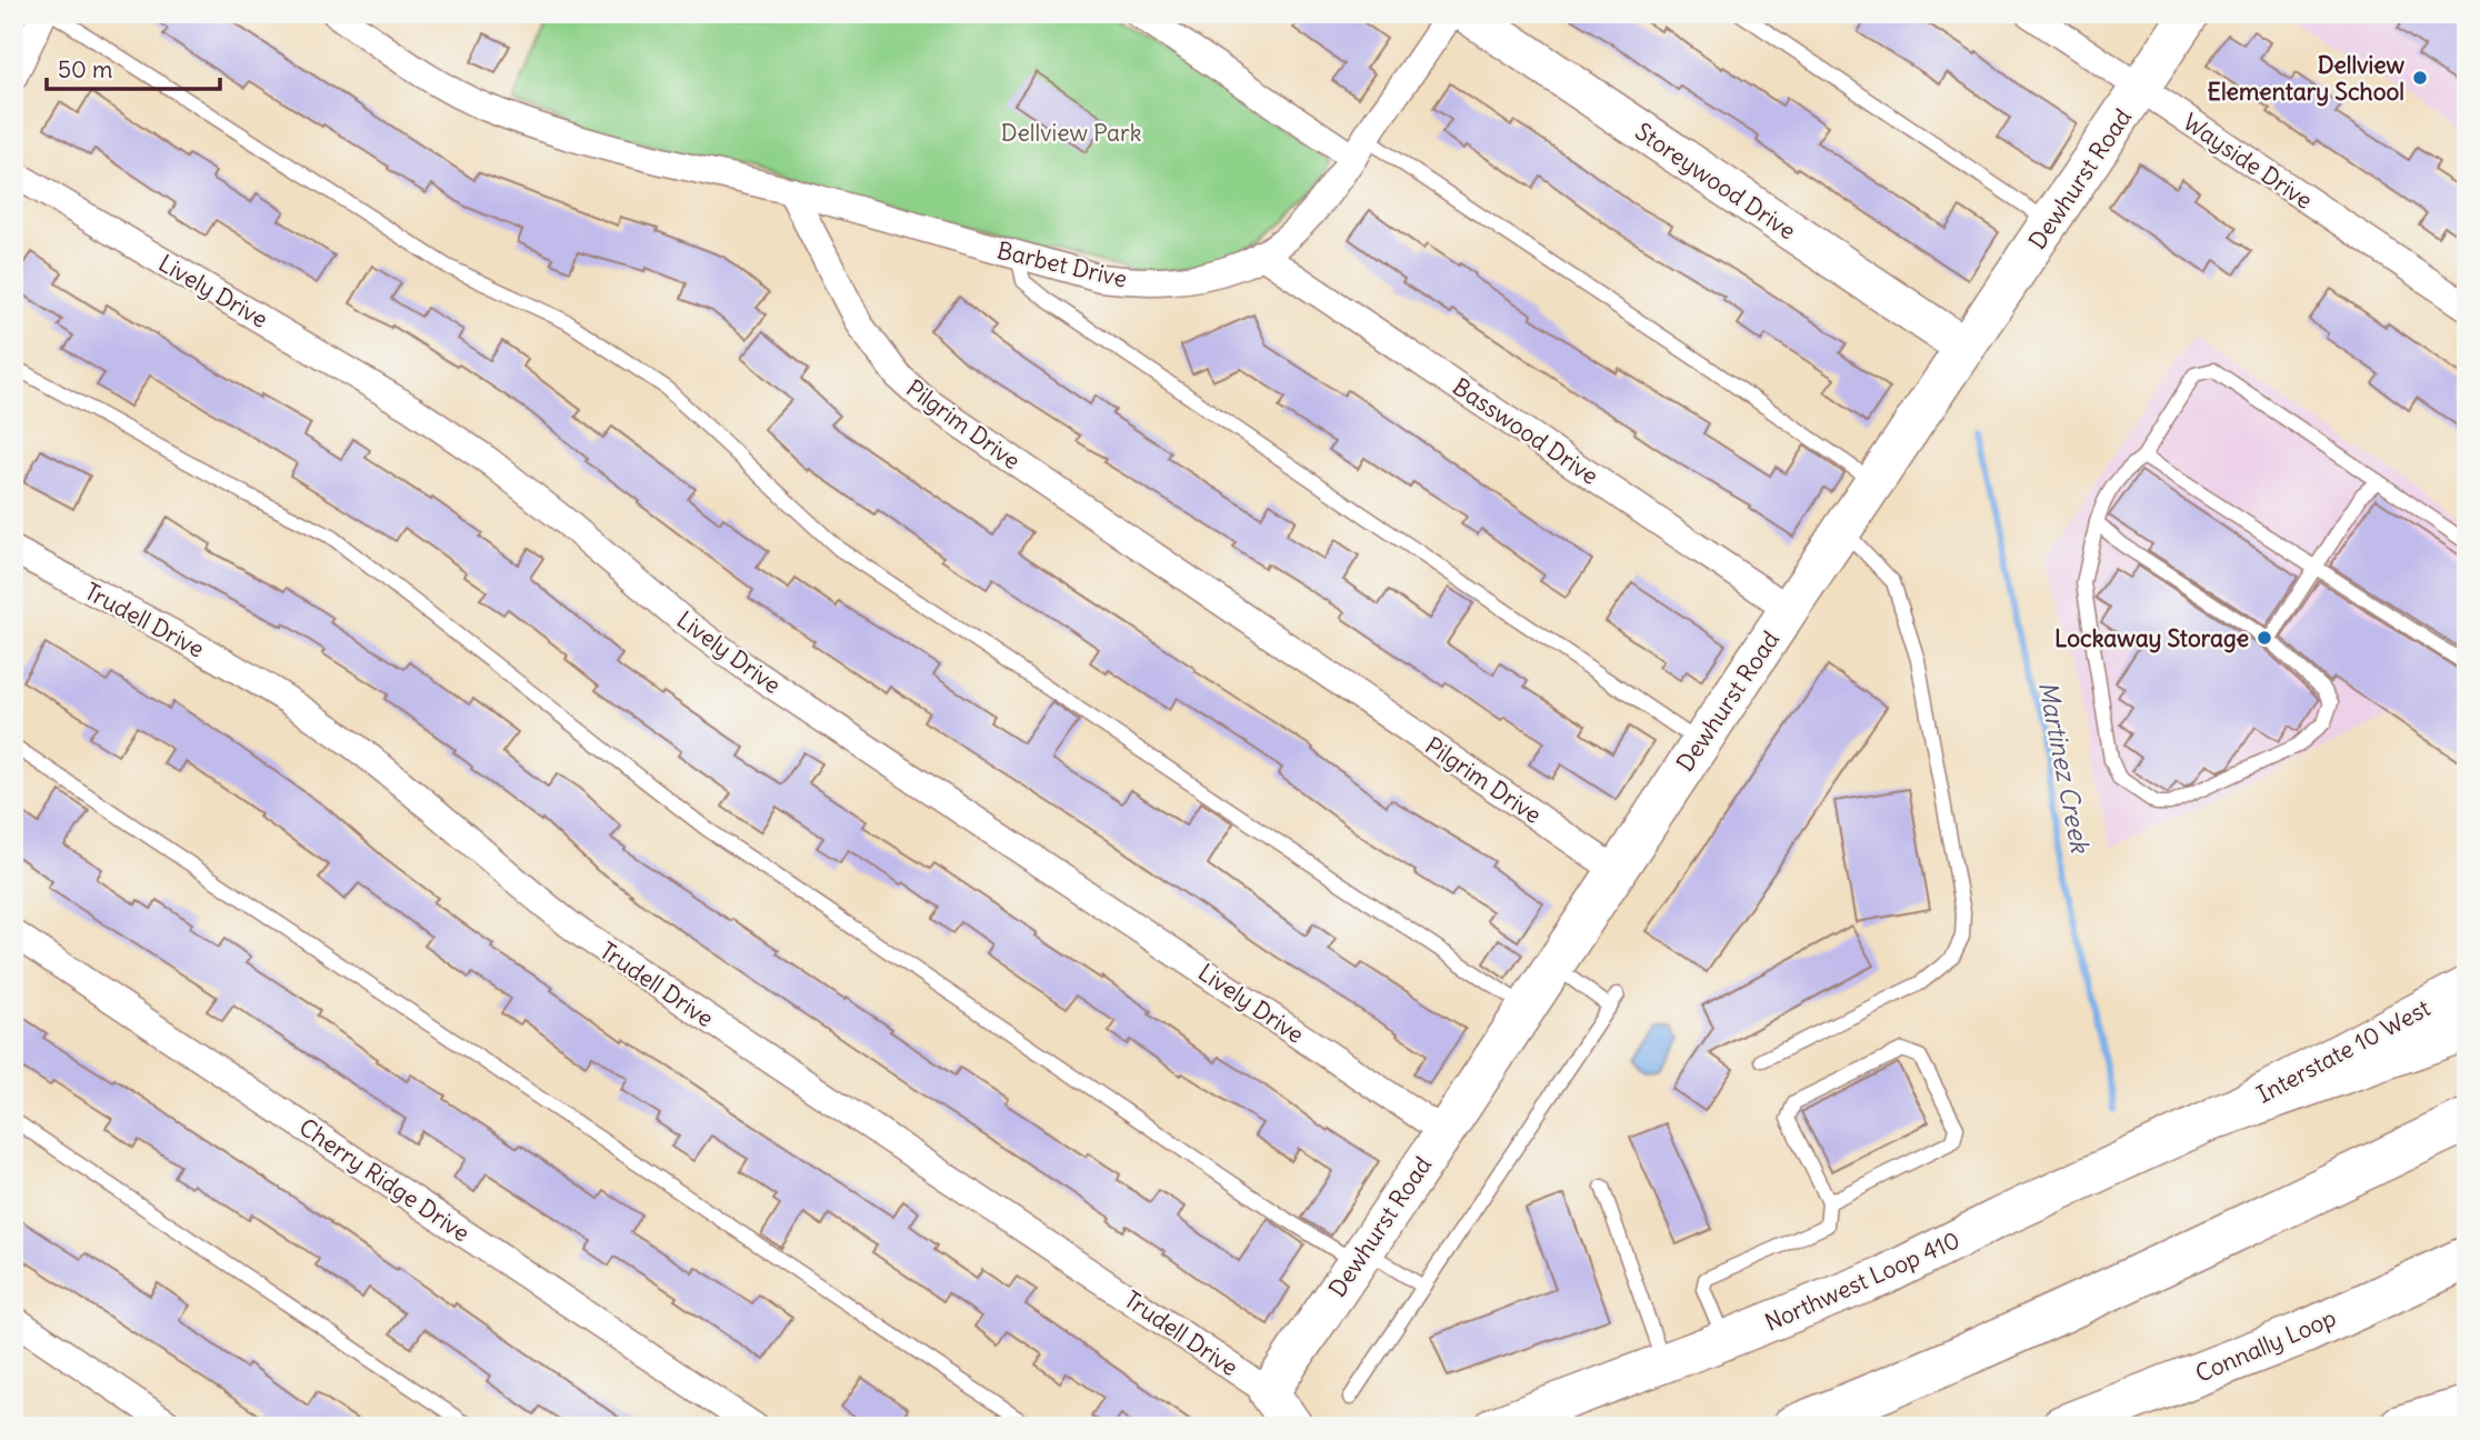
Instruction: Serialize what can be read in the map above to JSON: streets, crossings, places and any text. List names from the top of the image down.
{
  "streets": {
    "highway": ["Connally Loop"],
    "street": [
      "Wayside Drive",
      "Dewhurst Road",
      "Storeywood Drive",
      "Barbet Drive",
      "Lively Drive",
      "Pilgrim Drive",
      "Basswood Drive",
      "Trudell Drive",
      "Interstate 10 West",
      "Cherry Ridge Drive",
      "Northwest Loop 410"
    ]
  },
  "crossings": [
    ["Wayside Drive", "Dewhurst Road"],
    ["Dewhurst Road", "Storeywood Drive"],
    ["Dewhurst Road", "Lively Drive"],
    ["Dewhurst Road", "Pilgrim Drive"],
    ["Dewhurst Road", "Basswood Drive"],
    ["Dewhurst Road", "Trudell Drive"],
    ["Barbet Drive", "Pilgrim Drive"],
    ["Barbet Drive", "Basswood Drive"],
    ["Interstate 10 West", "Northwest Loop 410"]
  ],
  "water": ["Martinez Creek"],
  "parks": ["Dellview Park"],
  "places": ["Dellview Elementary School", "Lockaway Storage"],
  "scale_bar": "50 m"
}
